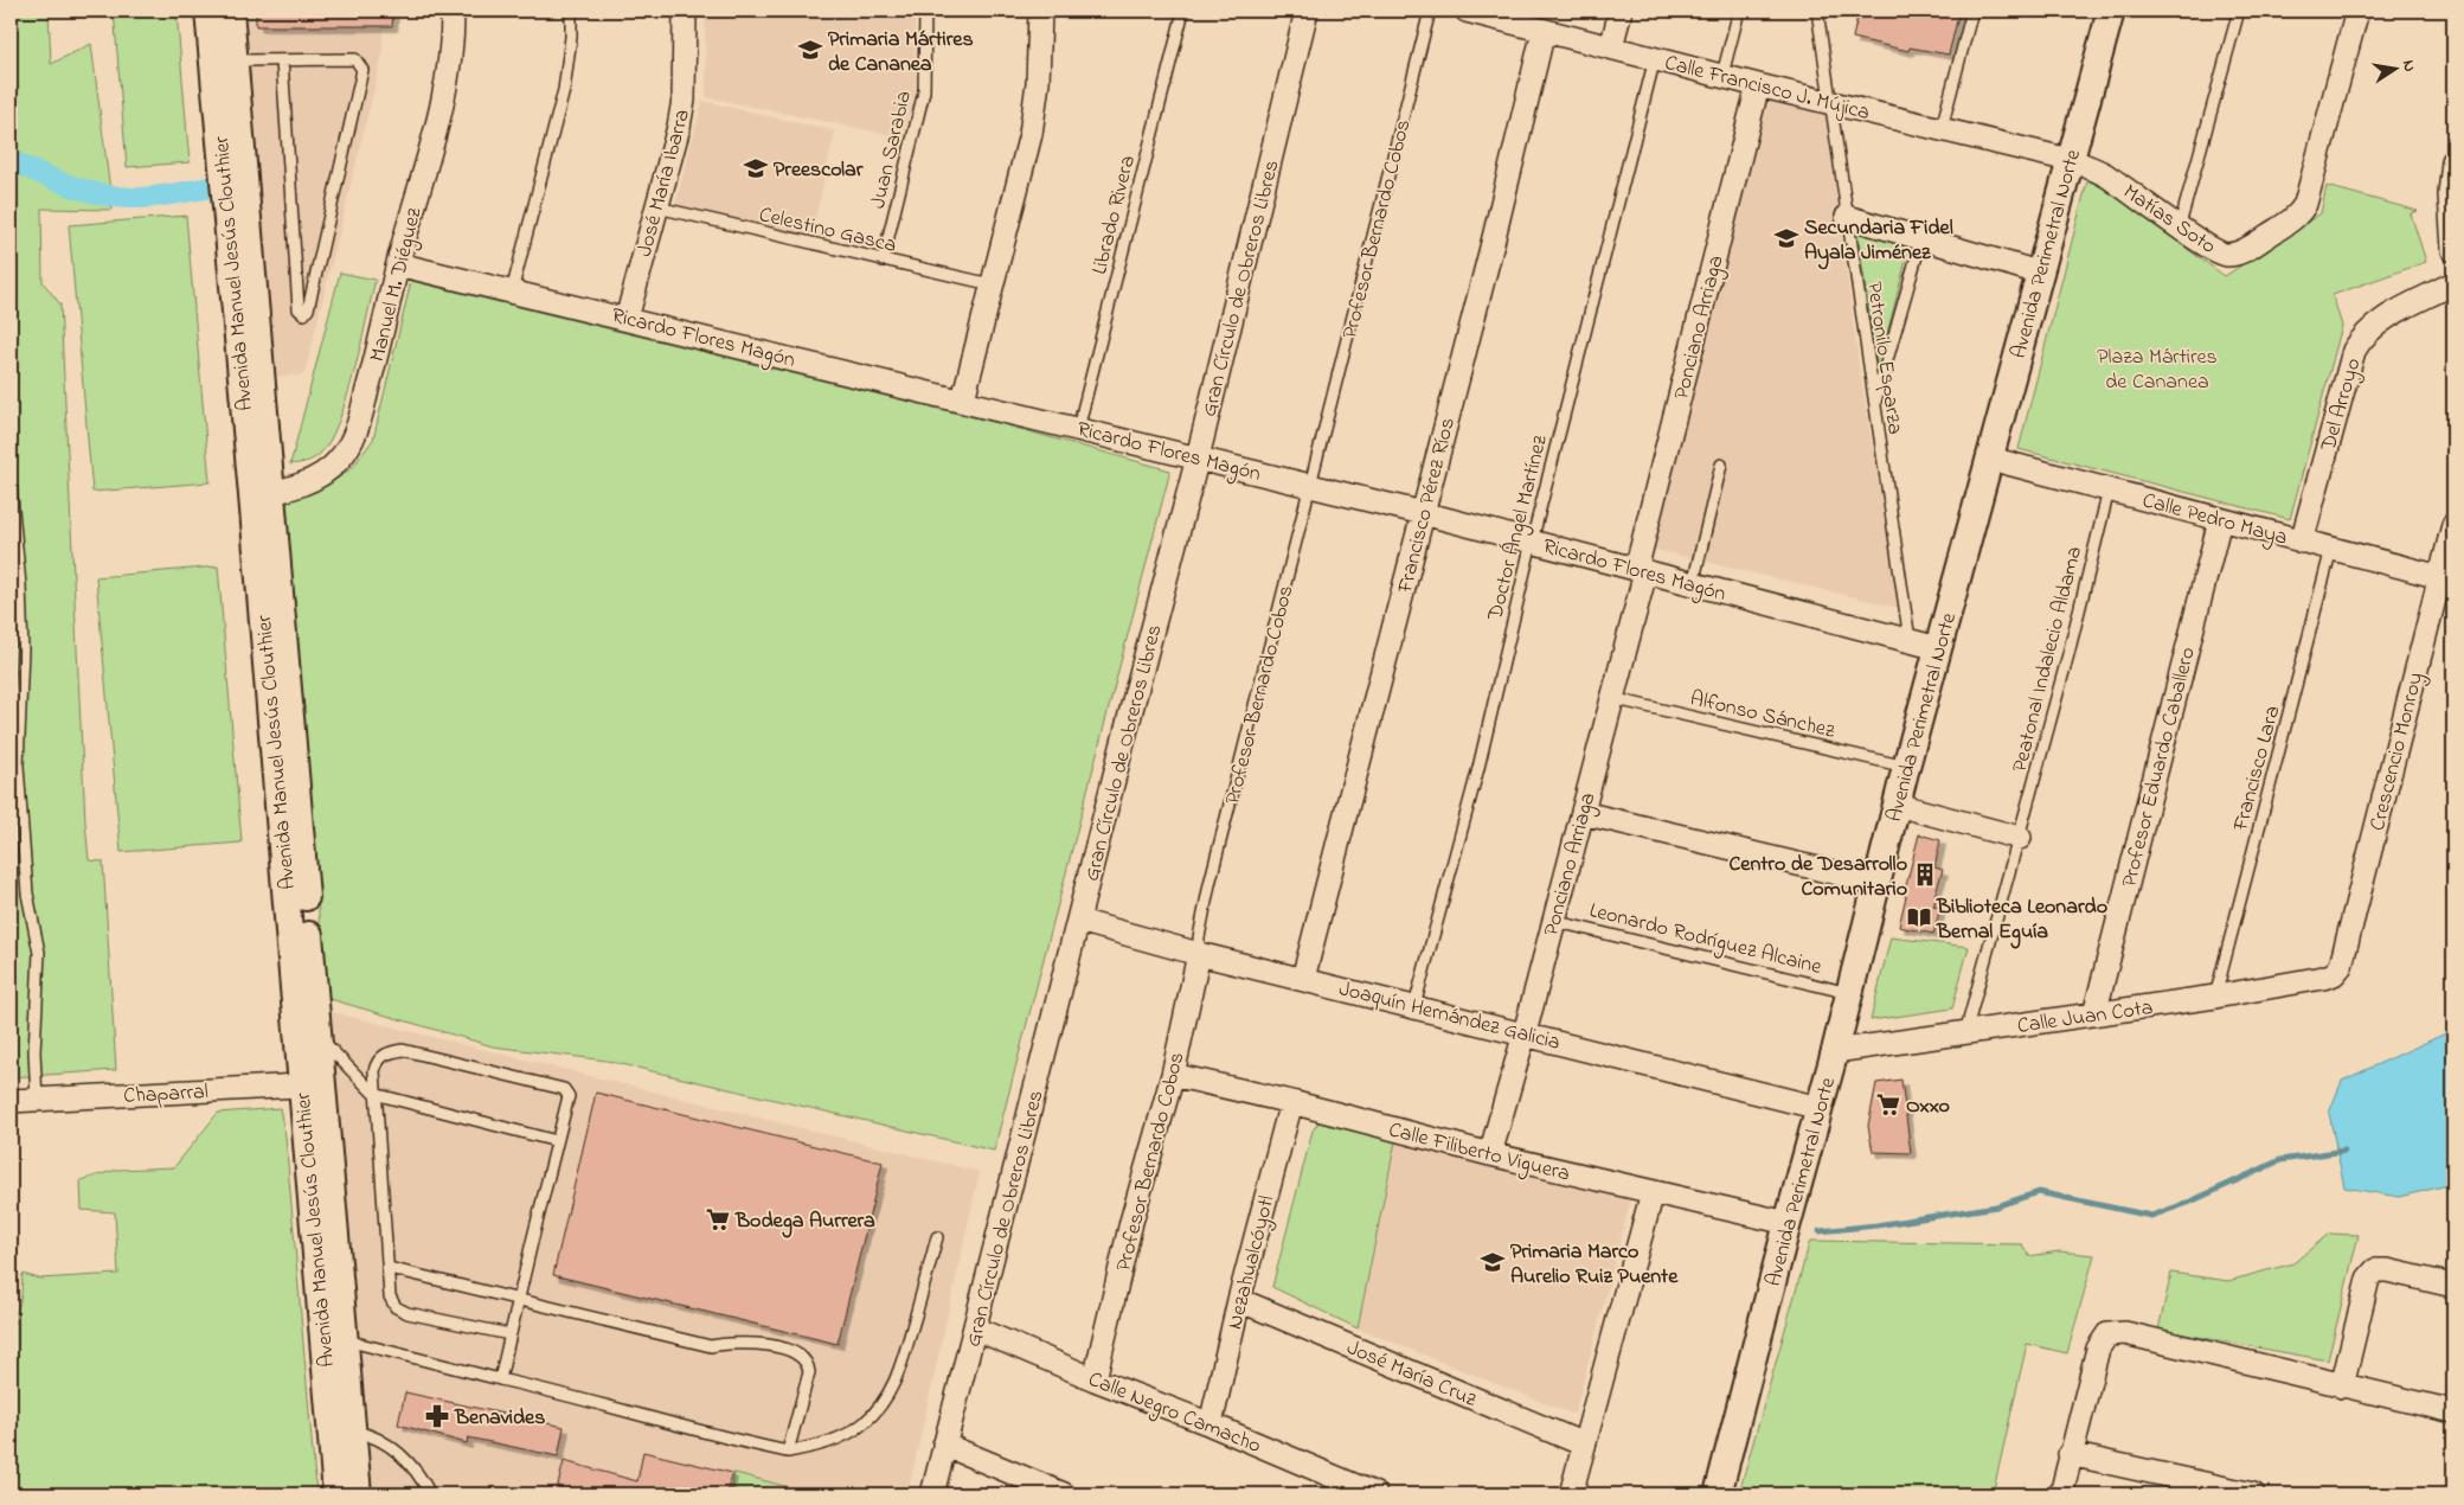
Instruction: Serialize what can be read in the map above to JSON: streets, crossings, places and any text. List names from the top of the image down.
{
  "streets": {
    "street": [
      "Calle Francisco J. Mújica",
      "José María Ibarra",
      "Matías Soto",
      "Profesor Bernardo Cobos",
      "Avenida Perimetral Norte",
      "Avenida Manuel Jesús Clouthier",
      "Manuel M. Diéguez",
      "Gran Círculo de Obreros Libres",
      "Ponciano Arriaga",
      "Ricardo Flores Magón",
      "Del Arroyo",
      "Francisco Pérez Ríos",
      "Calle Pedro Maya",
      "Crescencio Monroy",
      "Profesor Eduardo Caballero",
      "Joaquín Hernández Galicia",
      "Calle Juan Cota",
      "Chaparral",
      "Calle Filiberto Viguera",
      "Nezahualcóyotl",
      "José María Cruz",
      "Calle Negro Camacho"
    ],
    "lane": [
      "Juan Sarabia",
      "Librado Rivera",
      "Celestino Gasca",
      "Petronilo Esparza",
      "Doctor Ángel Martínez",
      "Peatonal Indalecio Aldama",
      "Alfonso Sánchez",
      "Francisco Lara",
      "Leonardo Rodríguez Alcaine"
    ]
  },
  "crossings": [
    ["Calle Francisco J. Mújica", "Matías Soto"],
    ["Calle Francisco J. Mújica", "Avenida Perimetral Norte"],
    ["Calle Francisco J. Mújica", "Ponciano Arriaga"],
    ["Calle Francisco J. Mújica", "Petronilo Esparza"],
    ["Calle Francisco J. Mújica", "Francisco Pérez Ríos"],
    ["Calle Francisco J. Mújica", "Doctor Ángel Martínez"],
    ["Juan Sarabia", "Celestino Gasca"],
    ["José María Ibarra", "Celestino Gasca"],
    ["José María Ibarra", "Ricardo Flores Magón"],
    ["Librado Rivera", "Ricardo Flores Magón"],
    ["Matías Soto", "Avenida Perimetral Norte"],
    ["Profesor Bernardo Cobos", "Ricardo Flores Magón"],
    ["Profesor Bernardo Cobos", "Joaquín Hernández Galicia"],
    ["Profesor Bernardo Cobos", "Calle Filiberto Viguera"],
    ["Profesor Bernardo Cobos", "Calle Negro Camacho"],
    ["Avenida Perimetral Norte", "Ricardo Flores Magón"],
    ["Avenida Perimetral Norte", "Calle Pedro Maya"],
    ["Avenida Perimetral Norte", "Alfonso Sánchez"],
    ["Avenida Perimetral Norte", "Leonardo Rodríguez Alcaine"],
    ["Avenida Perimetral Norte", "Joaquín Hernández Galicia"],
    ["Avenida Perimetral Norte", "Calle Juan Cota"],
    ["Avenida Perimetral Norte", "Calle Filiberto Viguera"],
    ["Avenida Manuel Jesús Clouthier", "Manuel M. Diéguez"],
    ["Avenida Manuel Jesús Clouthier", "Chaparral"],
    ["Manuel M. Diéguez", "Ricardo Flores Magón"],
    ["Gran Círculo de Obreros Libres", "Ricardo Flores Magón"],
    ["Gran Círculo de Obreros Libres", "Joaquín Hernández Galicia"],
    ["Gran Círculo de Obreros Libres", "Calle Negro Camacho"],
    ["Ponciano Arriaga", "Ricardo Flores Magón"],
    ["Ponciano Arriaga", "Alfonso Sánchez"],
    ["Ponciano Arriaga", "Leonardo Rodríguez Alcaine"],
    ["Ponciano Arriaga", "Joaquín Hernández Galicia"],
    ["Ponciano Arriaga", "Calle Filiberto Viguera"],
    ["Ricardo Flores Magón", "Petronilo Esparza"],
    ["Ricardo Flores Magón", "Francisco Pérez Ríos"],
    ["Ricardo Flores Magón", "Doctor Ángel Martínez"],
    ["Del Arroyo", "Calle Pedro Maya"],
    ["Francisco Pérez Ríos", "Joaquín Hernández Galicia"],
    ["Calle Pedro Maya", "Peatonal Indalecio Aldama"],
    ["Calle Pedro Maya", "Crescencio Monroy"],
    ["Calle Pedro Maya", "Profesor Eduardo Caballero"],
    ["Calle Pedro Maya", "Francisco Lara"],
    ["Doctor Ángel Martínez", "Joaquín Hernández Galicia"],
    ["Peatonal Indalecio Aldama", "Calle Juan Cota"],
    ["Crescencio Monroy", "Calle Juan Cota"],
    ["Profesor Eduardo Caballero", "Calle Juan Cota"],
    ["Francisco Lara", "Calle Juan Cota"],
    ["Calle Filiberto Viguera", "Nezahualcóyotl"],
    ["Nezahualcóyotl", "José María Cruz"],
    ["Nezahualcóyotl", "Calle Negro Camacho"]
  ],
  "parks": ["Plaza Mártires de Cananea"],
  "places": {
    "school or university": [
      "Primaria Mártires de Cananea",
      "Preescolar",
      "Secundaria Fidel Ayala Jiménez",
      "Primaria Marco Aurelio Ruiz Puente"
    ],
    "building": ["Centro de Desarrollo Comunitario"],
    "library": ["Biblioteca Leonardo Bernal Eguía"],
    "supermarket": ["Oxxo", "Bodega Aurrera"],
    "pharmacy": ["Benavides"]
  },
  "north": "right"
}
